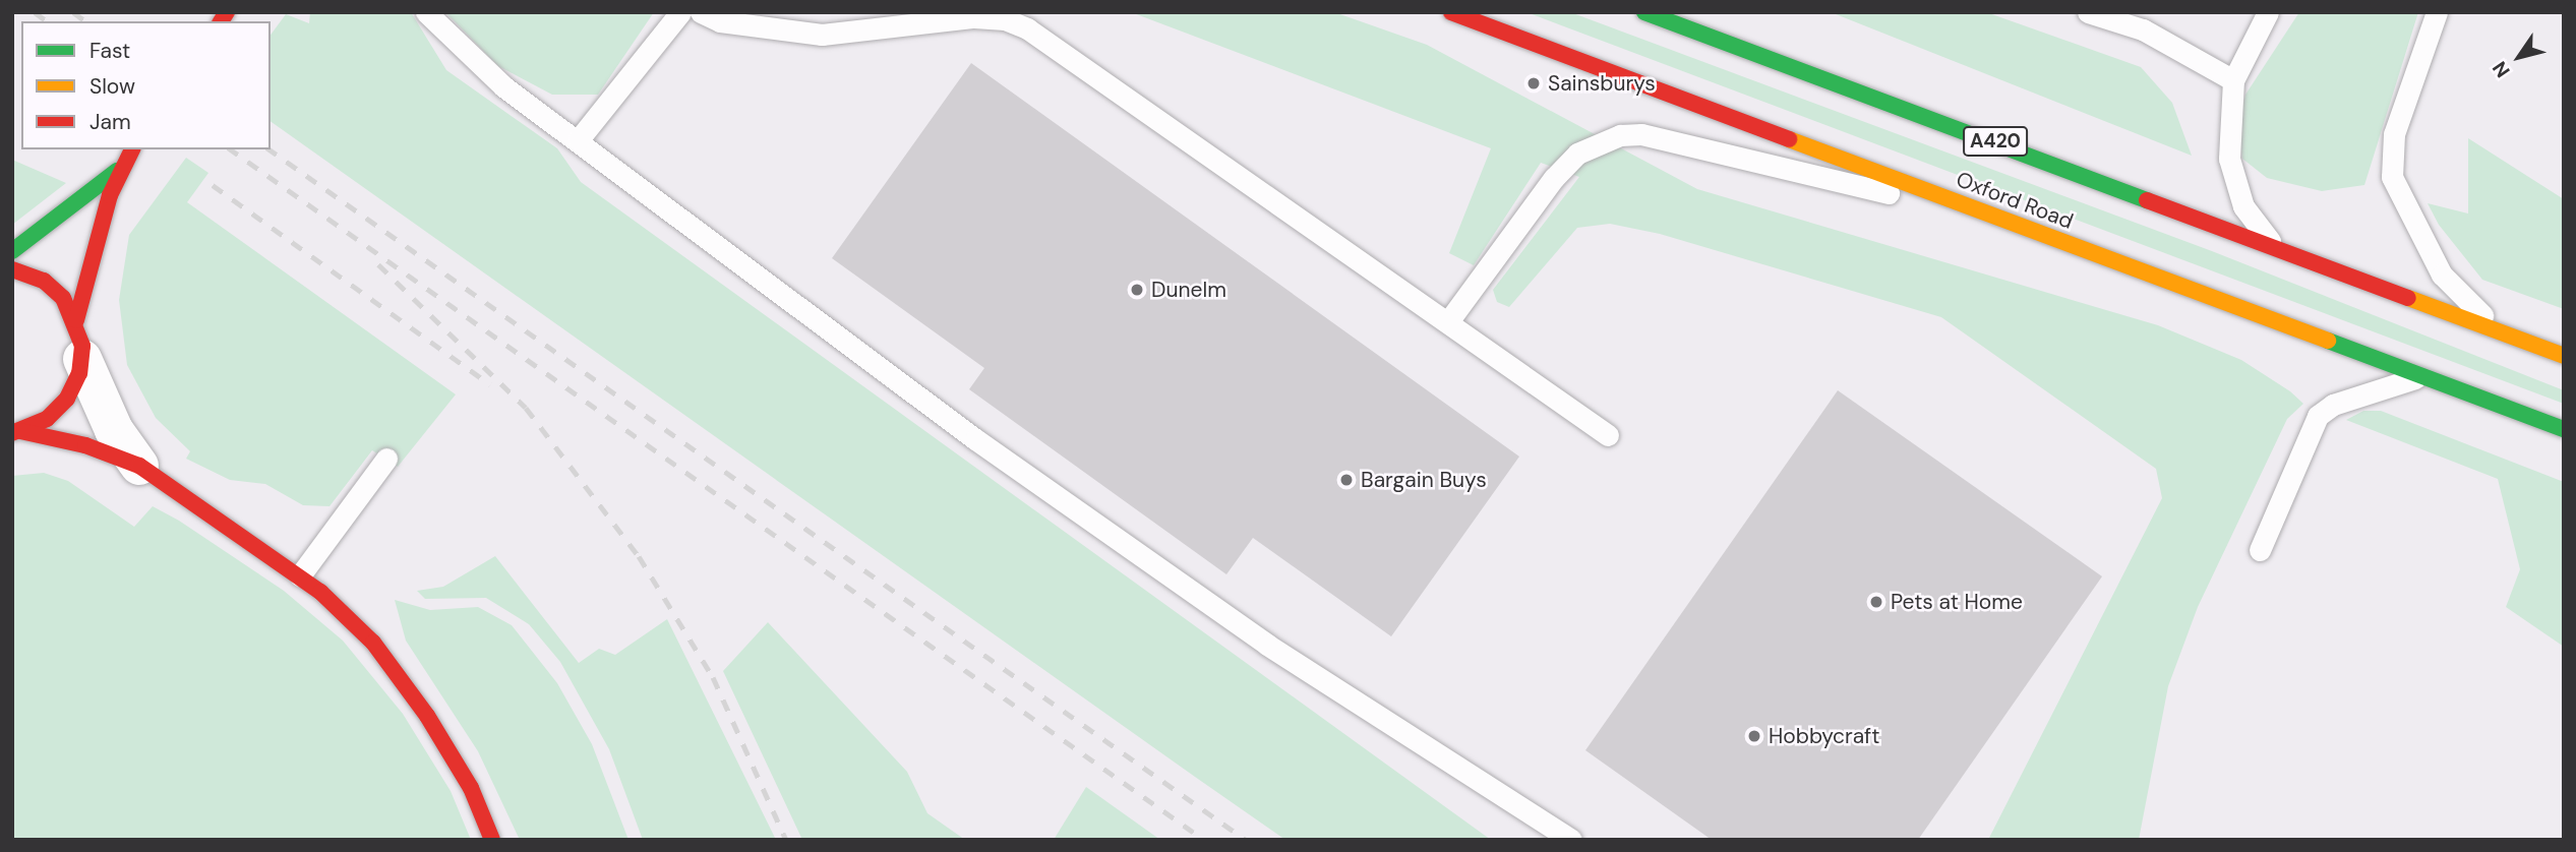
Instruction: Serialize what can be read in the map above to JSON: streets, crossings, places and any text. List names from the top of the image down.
{
  "streets": {
    "main road": ["A420", "Oxford Road"]
  },
  "places": [
    "Sainsburys",
    "Dunelm",
    "Bargain Buys",
    "Pets at Home",
    "Hobbycraft"
  ],
  "legend": ["Fast", "Slow", "Jam"],
  "north": "bottom left"
}
